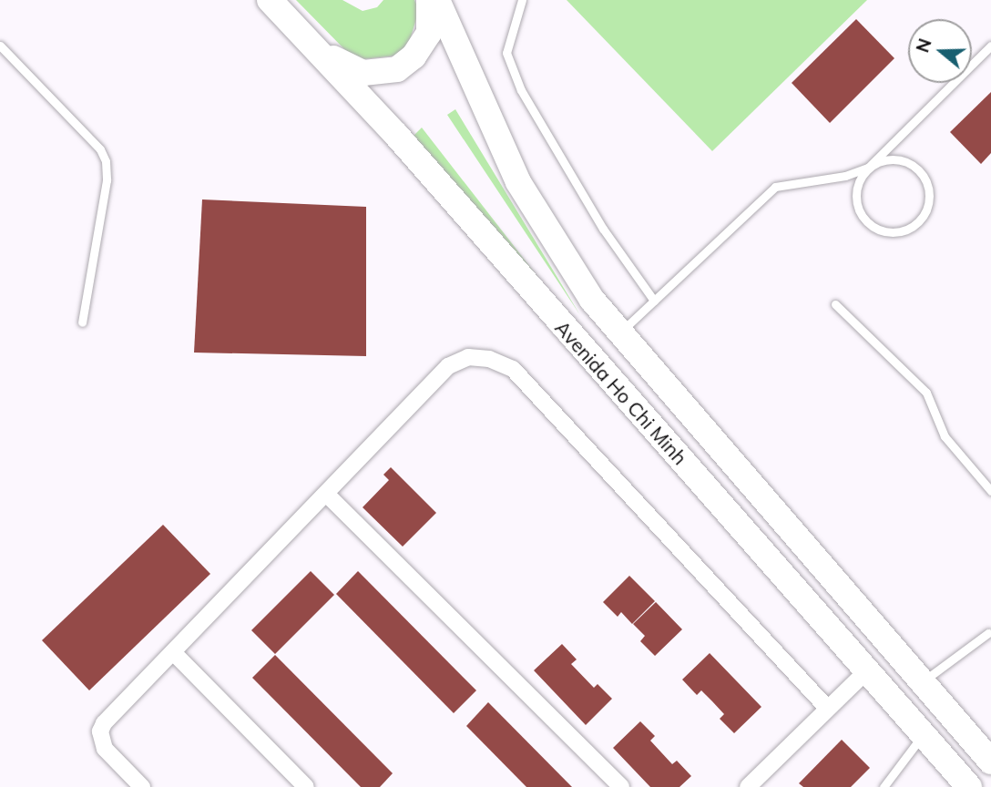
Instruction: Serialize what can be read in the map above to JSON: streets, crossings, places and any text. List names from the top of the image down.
{
  "streets": {
    "main road": ["Avenida Ho Chi Minh"]
  },
  "north": "left"
}
